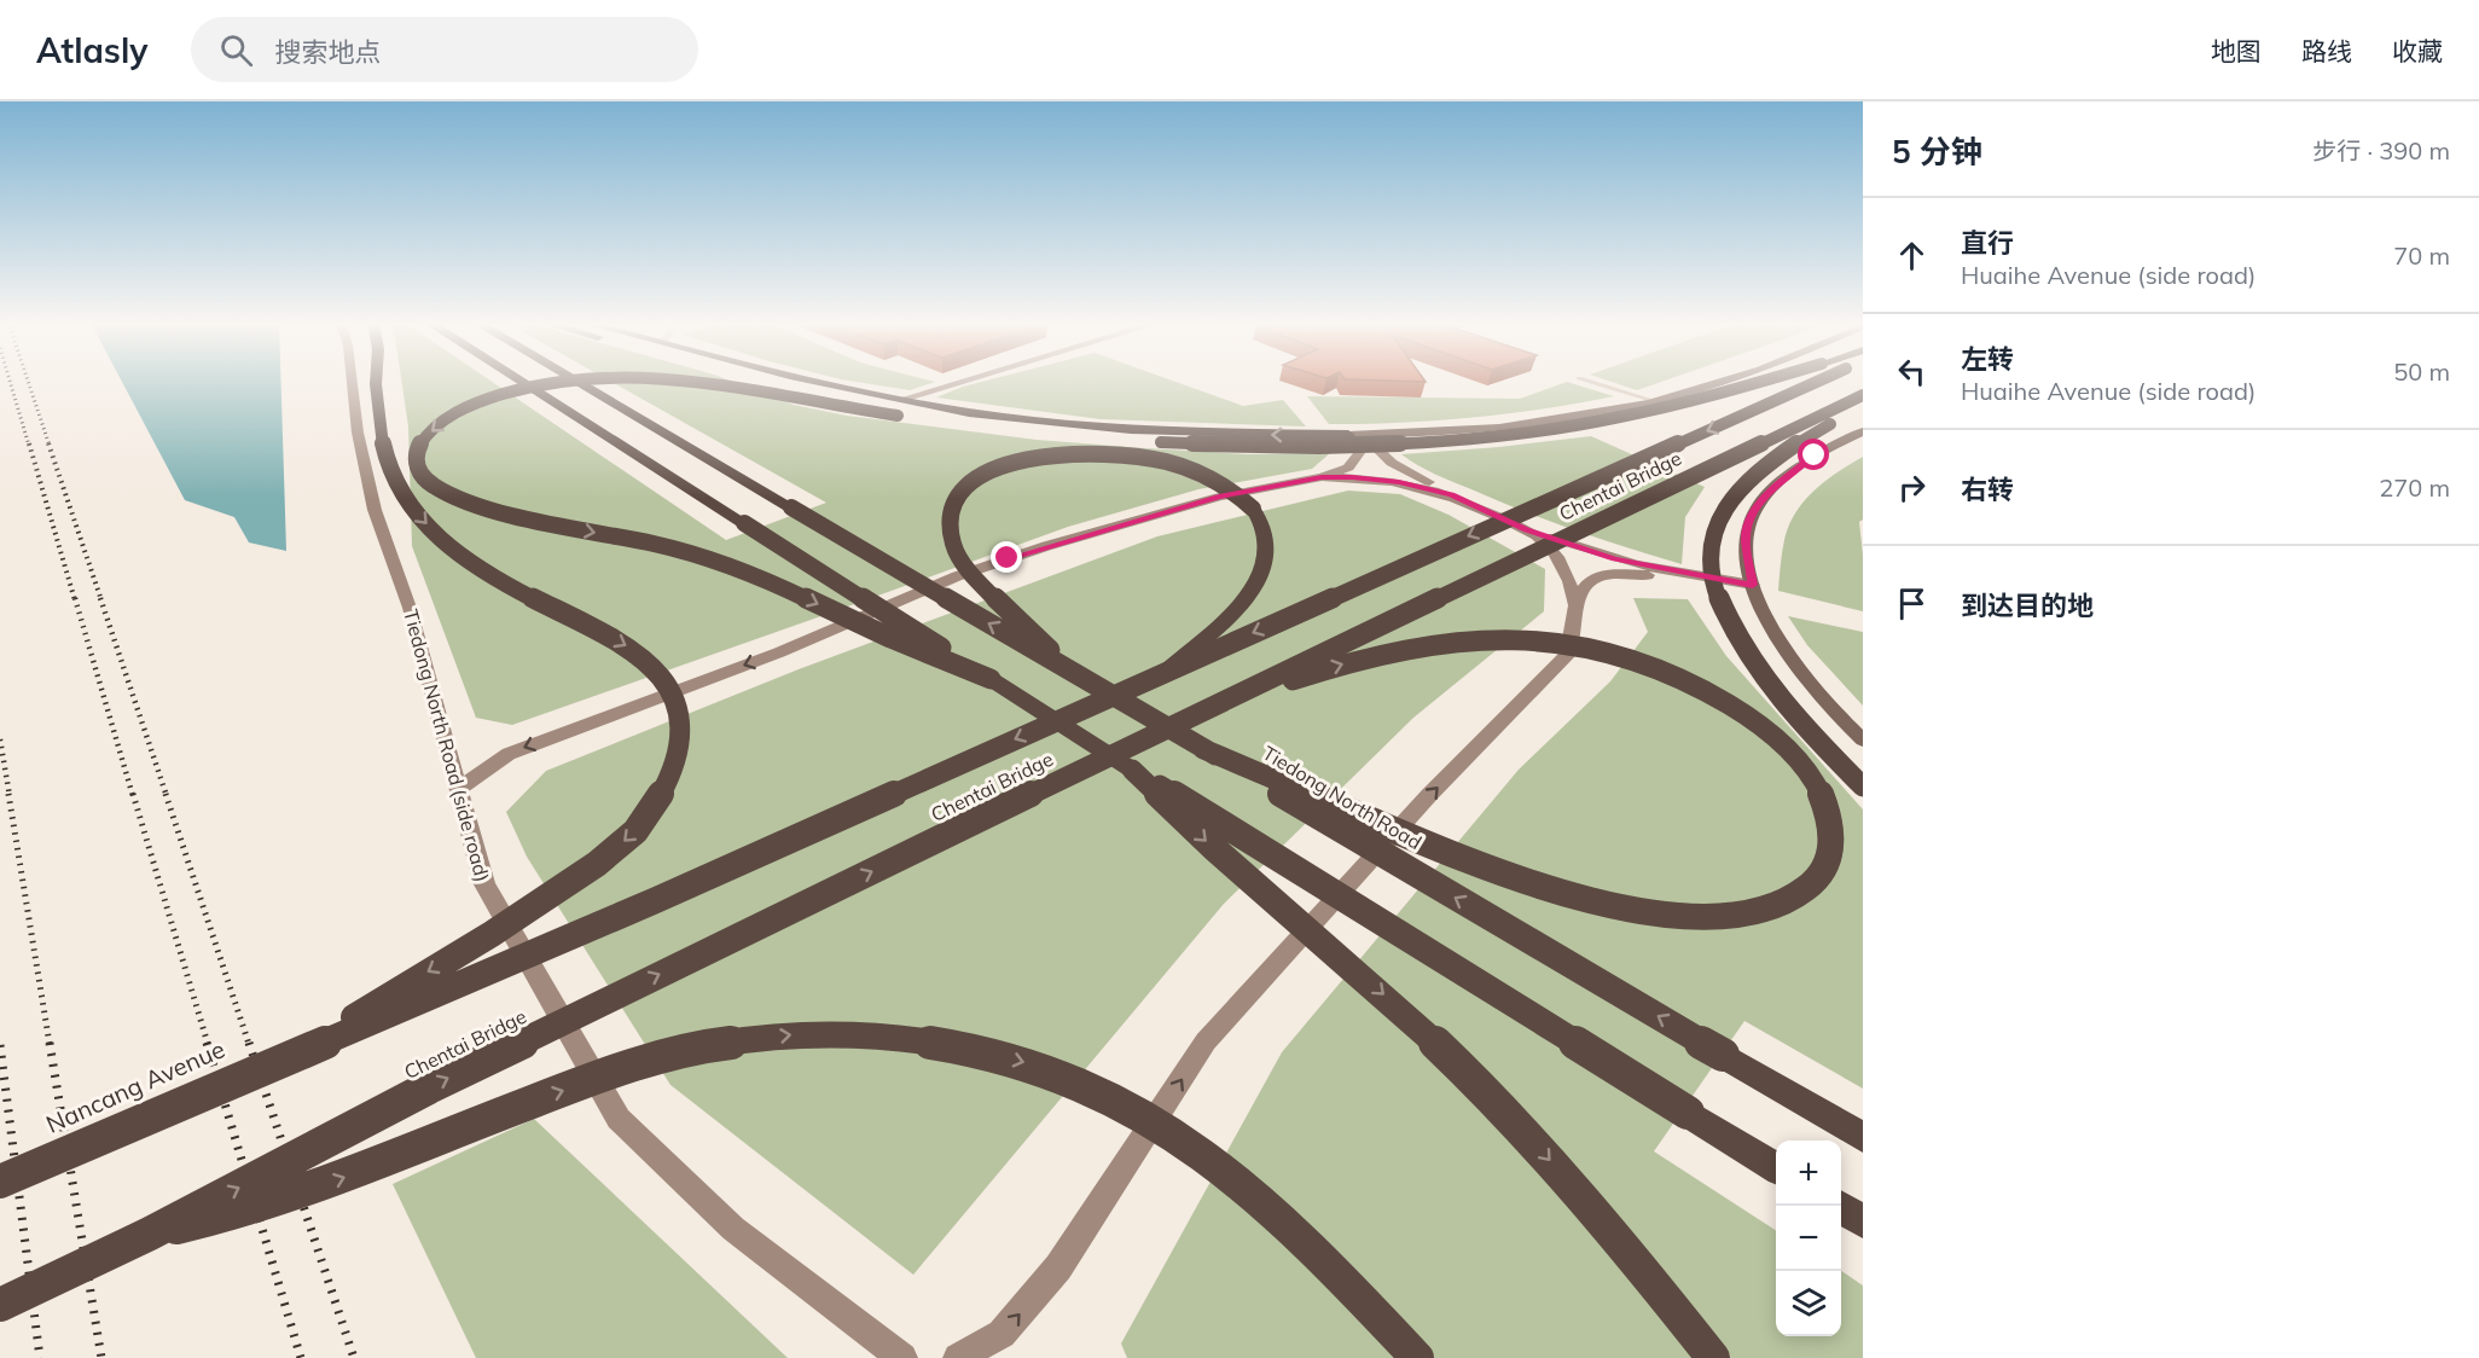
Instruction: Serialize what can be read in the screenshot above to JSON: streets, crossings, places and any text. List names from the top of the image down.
{
  "streets": {
    "highway": ["Chentai Bridge", "Tiedong North Road", "Nancang Avenue"],
    "street": ["Tiedong North Road (side road)"]
  },
  "crossings": [
    ["Chentai Bridge", "Nancang Avenue"]
  ],
  "page": {
    "header": "Atlasly",
    "search": "搜索地点",
    "nav": ["地图", "路线", "收藏"],
    "heading": ["5 分钟", "步行 · 390 m"],
    "list": [
      ["直行", "Huaihe Avenue (side road)", "70 m"],
      ["左转", "Huaihe Avenue (side road)", "50 m"],
      ["右转", "270 m"],
      "到达目的地"
    ],
    "map_buttons": ["+", "−"]
  }
}
